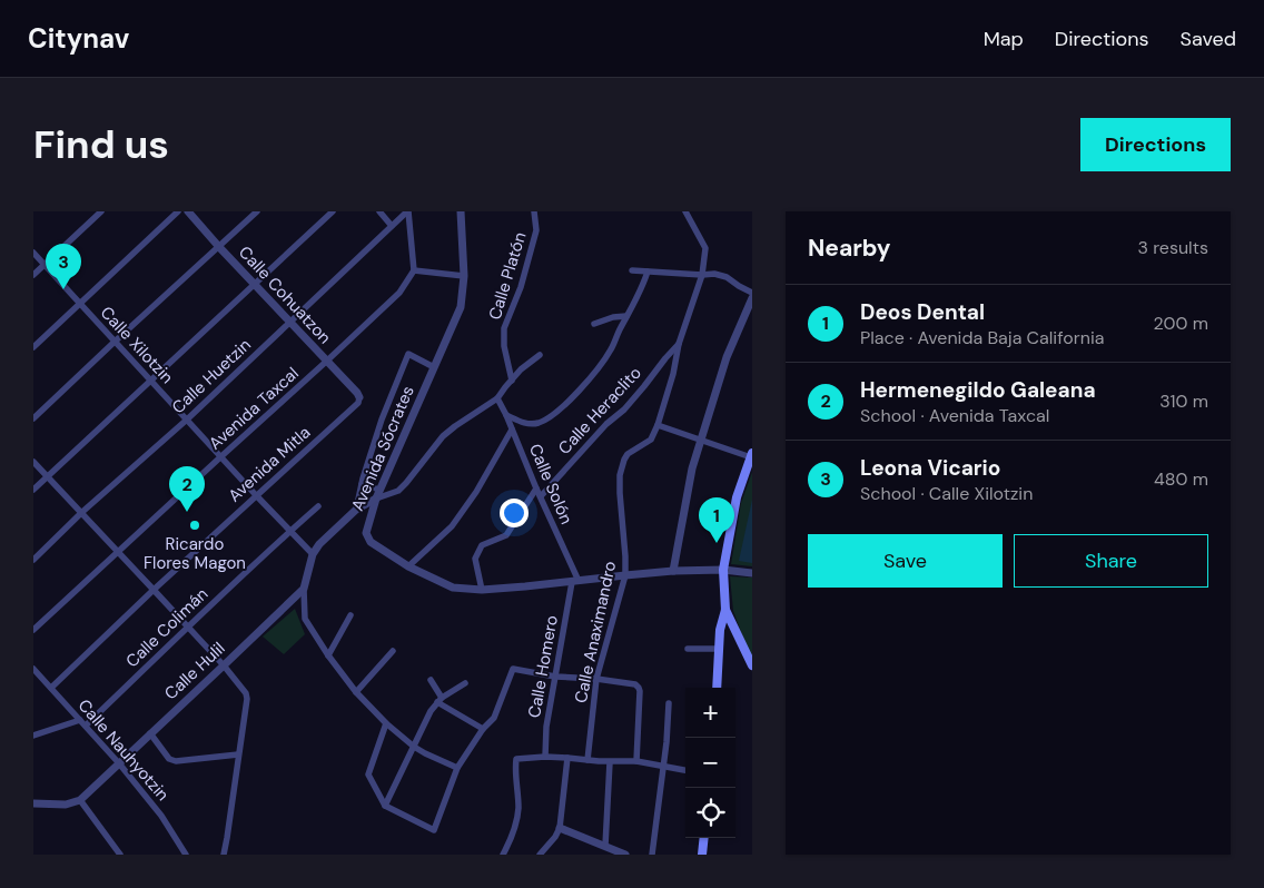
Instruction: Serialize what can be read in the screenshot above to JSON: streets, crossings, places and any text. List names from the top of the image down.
{
  "streets": {
    "street": [
      "Calle Platón",
      "Calle Cohuatzon",
      "Calle Xilotzin",
      "Calle Huetzin",
      "Avenida Taxcal",
      "Calle Heraclito",
      "Avenida Sócrates",
      "Avenida Mitla",
      "Calle Solón",
      "Calle Colimán",
      "Calle Anaximandro",
      "Calle Homero",
      "Calle Hulil",
      "Calle Nauhyotzin"
    ]
  },
  "crossings": [
    ["Calle Cohuatzon", "Calle Huetzin"],
    ["Calle Cohuatzon", "Avenida Taxcal"],
    ["Calle Cohuatzon", "Avenida Mitla"],
    ["Calle Xilotzin", "Calle Huetzin"],
    ["Calle Xilotzin", "Avenida Taxcal"],
    ["Calle Xilotzin", "Avenida Mitla"],
    ["Calle Xilotzin", "Calle Colimán"],
    ["Calle Heraclito", "Calle Solón"],
    ["Avenida Sócrates", "Calle Solón"],
    ["Avenida Sócrates", "Calle Anaximandro"],
    ["Avenida Sócrates", "Calle Homero"],
    ["Avenida Mitla", "Calle Nauhyotzin"],
    ["Calle Solón", "Calle Homero"],
    ["Calle Colimán", "Calle Nauhyotzin"],
    ["Calle Hulil", "Calle Nauhyotzin"]
  ],
  "places": ["Ricardo Flores Magon"],
  "page": {
    "header": "Citynav",
    "nav": ["Map", "Directions", "Saved"],
    "buttons": [
      "Directions",
      ["Save", "Share"]
    ],
    "title": "Find us",
    "heading": ["Nearby", "3 results"],
    "pins": ["3", "2", "1"],
    "list": [
      {
        "mark": "1",
        "name": "Deos Dental",
        "note": "Place · Avenida Baja California",
        "value": "200 m"
      },
      {
        "mark": "2",
        "name": "Hermenegildo Galeana",
        "note": "School · Avenida Taxcal",
        "value": "310 m"
      },
      {
        "mark": "3",
        "name": "Leona Vicario",
        "note": "School · Calle Xilotzin",
        "value": "480 m"
      }
    ],
    "map_buttons": ["+", "−"]
  }
}
